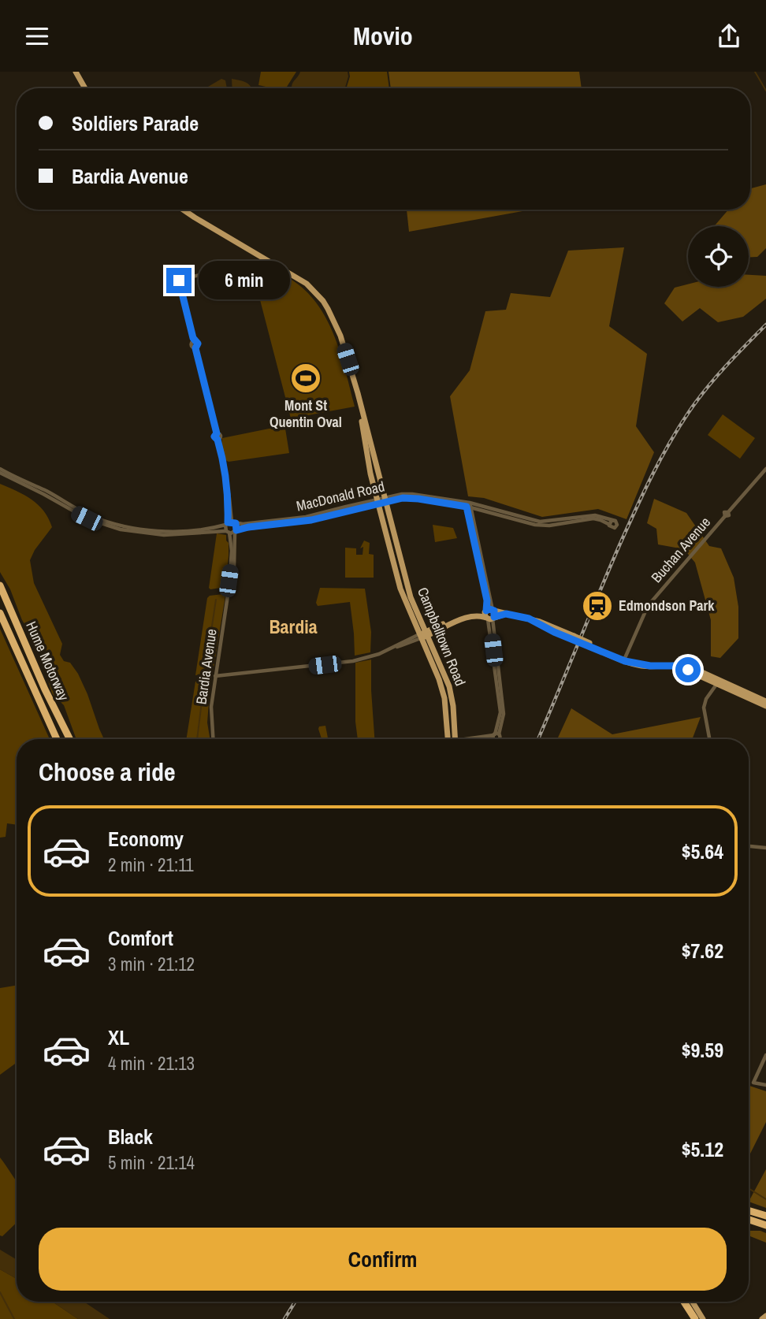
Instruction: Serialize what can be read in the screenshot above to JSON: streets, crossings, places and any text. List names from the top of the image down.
{
  "streets": {
    "highway": ["Hume Motorway"],
    "main road": ["Campbelltown Road"],
    "street": ["MacDonald Road", "Buchan Avenue", "Bardia Avenue"]
  },
  "crossings": [
    ["MacDonald Road", "Campbelltown Road"]
  ],
  "districts": ["Bardia"],
  "places": {
    "sports": ["Mont St Quentin Oval"],
    "station": ["Edmondson Park"]
  },
  "page": {
    "header": "Movio",
    "banner": ["Soldiers Parade", "Bardia Avenue"],
    "bubble": "6 min",
    "heading": "Choose a ride",
    "list": [
      {
        "name": "Economy",
        "note": "2 min · 21:11",
        "value": "$5.64"
      },
      {
        "name": "Comfort",
        "note": "3 min · 21:12",
        "value": "$7.62"
      },
      {
        "name": "XL",
        "note": "4 min · 21:13",
        "value": "$9.59"
      },
      {
        "name": "Black",
        "note": "5 min · 21:14",
        "value": "$5.12"
      }
    ],
    "buttons": "Confirm"
  }
}
